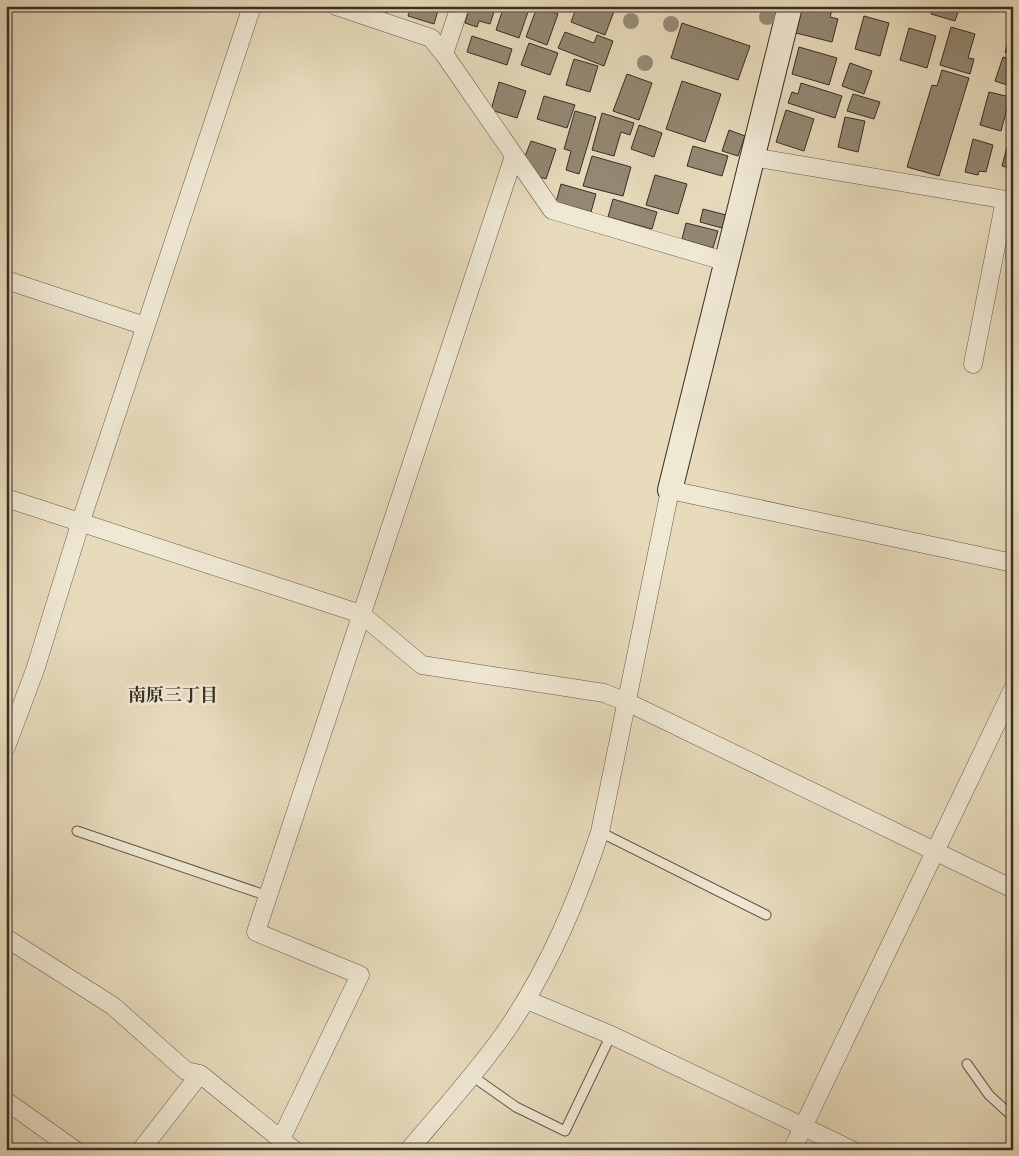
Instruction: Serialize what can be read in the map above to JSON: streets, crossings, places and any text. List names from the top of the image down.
{
  "districts": ["南原三丁目"]
}
